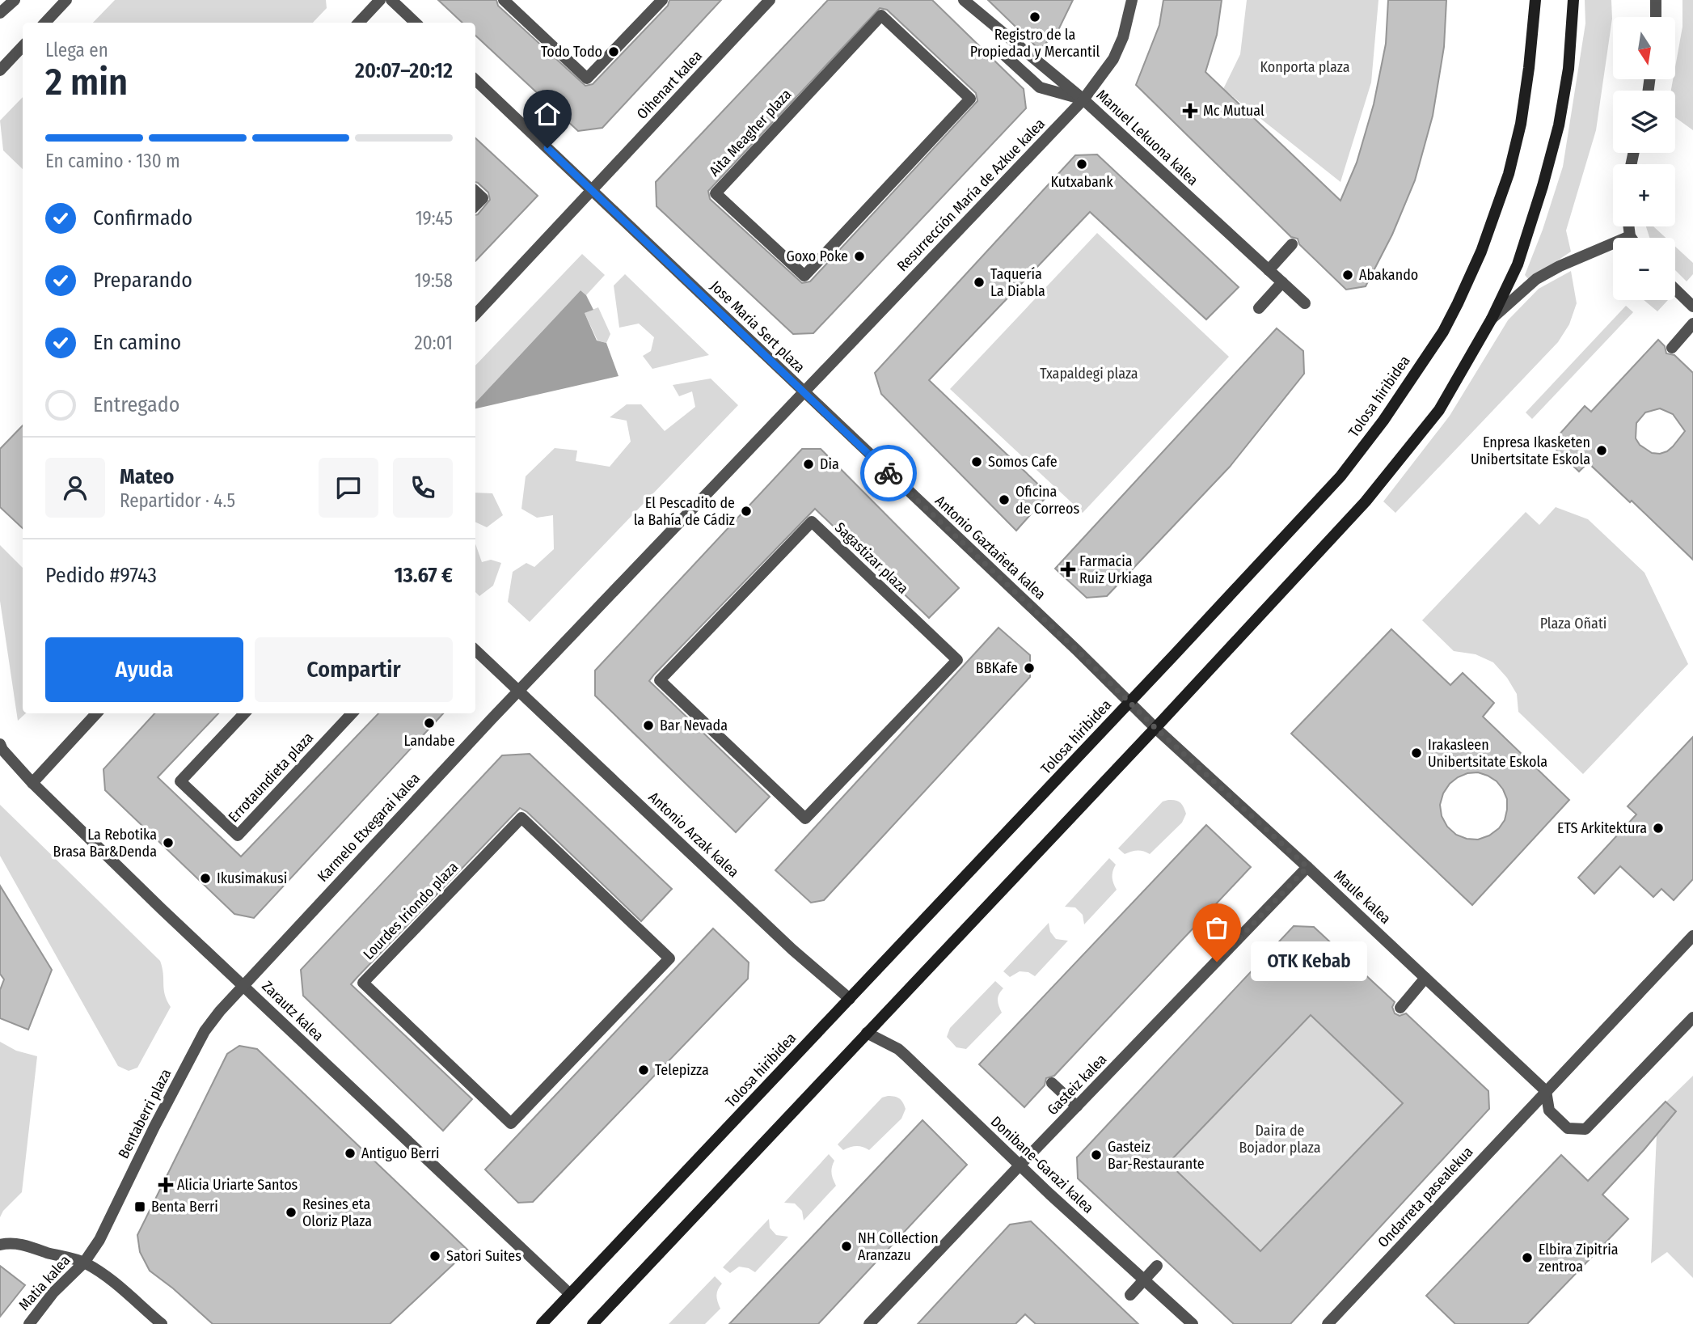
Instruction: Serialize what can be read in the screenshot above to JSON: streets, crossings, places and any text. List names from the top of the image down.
{
  "streets": {
    "main road": ["Tolosa hiribidea"],
    "street": [
      "Oihenart kalea",
      "Aita Meagher plaza",
      "Manuel Lekuona kalea",
      "Resurrección María de Azkue kalea",
      "Jose Maria Sert plaza",
      "Antonio Gaztañeta kalea",
      "Sagastizar plaza",
      "Errotaundieta plaza",
      "Karmelo Etxegarai kalea",
      "Antonio Arzak kalea",
      "Maule kalea",
      "Lourdes Iriondo plaza",
      "Zarautz kalea",
      "Gasteiz kalea",
      "Bentaberri plaza",
      "Donibane-Garazi kalea",
      "Ondarreta pasealekua",
      "Matia kalea"
    ]
  },
  "crossings": [
    ["Oihenart kalea", "Jose Maria Sert plaza"],
    ["Manuel Lekuona kalea", "Resurrección María de Azkue kalea"],
    ["Resurrección María de Azkue kalea", "Jose Maria Sert plaza"],
    ["Resurrección María de Azkue kalea", "Antonio Gaztañeta kalea"],
    ["Jose Maria Sert plaza", "Antonio Gaztañeta kalea"],
    ["Jose Maria Sert plaza", "Karmelo Etxegarai kalea"],
    ["Jose Maria Sert plaza", "Antonio Arzak kalea"],
    ["Tolosa hiribidea", "Antonio Gaztañeta kalea"],
    ["Tolosa hiribidea", "Antonio Arzak kalea"],
    ["Tolosa hiribidea", "Zarautz kalea"],
    ["Antonio Gaztañeta kalea", "Maule kalea"],
    ["Karmelo Etxegarai kalea", "Antonio Arzak kalea"],
    ["Karmelo Etxegarai kalea", "Zarautz kalea"],
    ["Karmelo Etxegarai kalea", "Bentaberri plaza"],
    ["Maule kalea", "Gasteiz kalea"],
    ["Maule kalea", "Ondarreta pasealekua"],
    ["Zarautz kalea", "Bentaberri plaza"],
    ["Gasteiz kalea", "Donibane-Garazi kalea"],
    ["Bentaberri plaza", "Matia kalea"]
  ],
  "parks": [
    "Konporta plaza",
    "Txapaldegi plaza",
    "Plaza Oñati",
    "Daira de Bojador plaza"
  ],
  "places": {
    "other": [
      "Registro de la Propiedad y Mercantil",
      "Todo Todo",
      "Kutxabank",
      "Goxo Poke",
      "Abakando",
      "Taquería La Diabla",
      "Enpresa Ikasketen Unibertsitate Eskola",
      "Somos Cafe",
      "Dia",
      "Oficina de Correos",
      "El Pescadito de la Bahía de Cádiz",
      "BBKafe",
      "Landabe",
      "Bar Nevada",
      "Irakasleen Unibertsitate Eskola",
      "ETS Arkitektura",
      "La Rebotika Brasa Bar&Denda",
      "Ikusimakusi",
      "OTK Kebab",
      "Telepizza",
      "Antiguo Berri",
      "Gasteiz Bar-Restaurante",
      "Resines eta Oloriz Plaza",
      "NH Collection Aranzazu",
      "Satori Suites",
      "Elbira Zipitria zentroa"
    ],
    "health": ["Mc Mutual", "Farmacia Ruiz Urkiaga", "Alicia Uriarte Santos"],
    "transit": ["Benta Berri"]
  },
  "north": "bottom",
  "page": {
    "map_buttons": ["+", "−"],
    "heading": ["2 min", "Llega en", "20:07–20:12"],
    "panel": [
      "Mateo",
      "Repartidor · 4.5",
      "Pedido #9743",
      "13.67 €"
    ],
    "bar": "En camino · 130 m",
    "list": [
      ["Confirmado", "19:45"],
      ["Preparando", "19:58"],
      ["En camino", "20:01"],
      "Entregado"
    ],
    "buttons": ["Ayuda", "Compartir"],
    "bubble": "OTK Kebab"
  }
}
